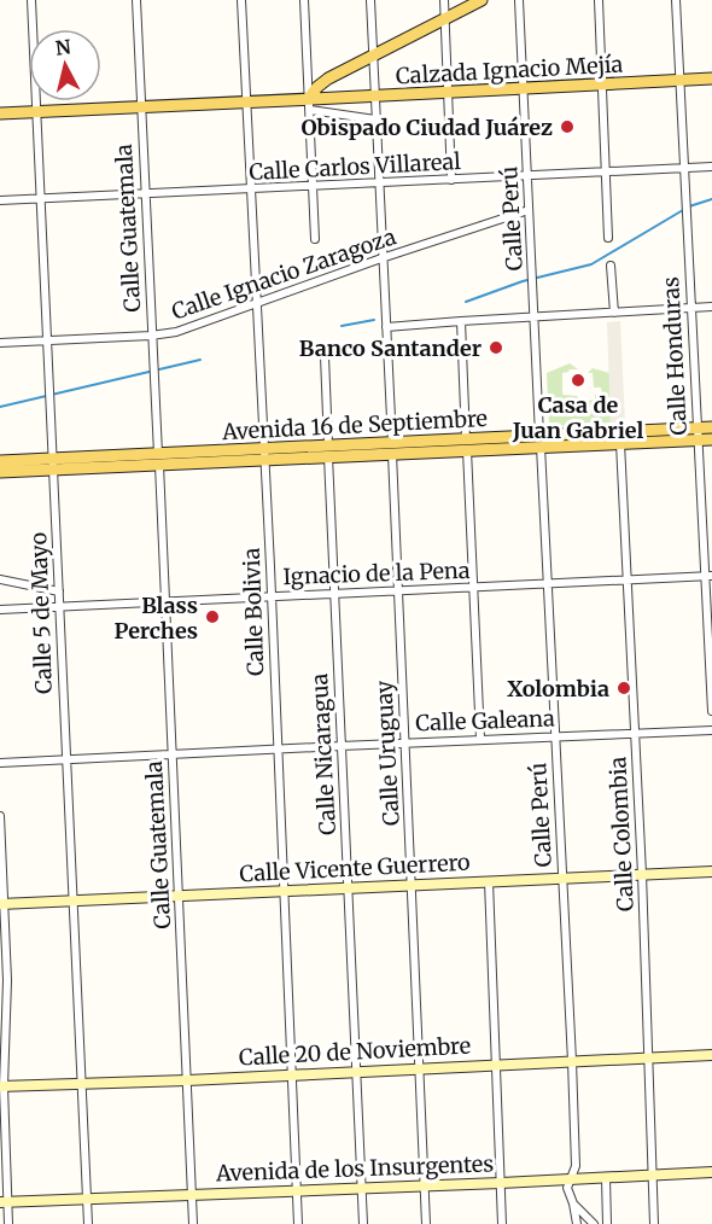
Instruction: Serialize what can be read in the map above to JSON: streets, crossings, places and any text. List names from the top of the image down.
{
  "streets": {
    "main road": [
      "Calzada Ignacio Mejía",
      "Avenida 16 de Septiembre",
      "Calle Vicente Guerrero",
      "Calle 20 de Noviembre",
      "Avenida de los Insurgentes"
    ],
    "street": [
      "Calle Carlos Villareal",
      "Calle Perú",
      "Calle Guatemala",
      "Calle Ignacio Zaragoza",
      "Calle Honduras",
      "Ignacio de la Pena",
      "Calle Bolivia",
      "Calle 5 de Mayo",
      "Calle Galeana",
      "Calle Uruguay",
      "Calle Nicaragua",
      "Calle Colombia"
    ]
  },
  "crossings": [
    ["Calzada Ignacio Mejía", "Calle Perú"],
    ["Calzada Ignacio Mejía", "Calle Guatemala"],
    ["Calzada Ignacio Mejía", "Calle Honduras"],
    ["Calzada Ignacio Mejía", "Calle Bolivia"],
    ["Calzada Ignacio Mejía", "Calle 5 de Mayo"],
    ["Calzada Ignacio Mejía", "Calle Uruguay"],
    ["Calle Carlos Villareal", "Calle Perú"],
    ["Calle Carlos Villareal", "Calle Guatemala"],
    ["Calle Carlos Villareal", "Calle Honduras"],
    ["Calle Carlos Villareal", "Calle Bolivia"],
    ["Calle Carlos Villareal", "Calle 5 de Mayo"],
    ["Calle Carlos Villareal", "Calle Uruguay"],
    ["Calle Perú", "Calle Ignacio Zaragoza"],
    ["Calle Perú", "Avenida 16 de Septiembre"],
    ["Calle Perú", "Ignacio de la Pena"],
    ["Calle Perú", "Calle Galeana"],
    ["Calle Perú", "Calle Vicente Guerrero"],
    ["Calle Perú", "Calle 20 de Noviembre"],
    ["Calle Perú", "Avenida de los Insurgentes"],
    ["Calle Guatemala", "Calle Ignacio Zaragoza"],
    ["Calle Guatemala", "Avenida 16 de Septiembre"],
    ["Calle Guatemala", "Ignacio de la Pena"],
    ["Calle Guatemala", "Calle Galeana"],
    ["Calle Guatemala", "Calle Vicente Guerrero"],
    ["Calle Guatemala", "Calle 20 de Noviembre"],
    ["Calle Guatemala", "Avenida de los Insurgentes"],
    ["Calle Ignacio Zaragoza", "Calle Bolivia"],
    ["Calle Ignacio Zaragoza", "Calle 5 de Mayo"],
    ["Calle Ignacio Zaragoza", "Calle Uruguay"],
    ["Calle Honduras", "Avenida 16 de Septiembre"],
    ["Calle Honduras", "Ignacio de la Pena"],
    ["Avenida 16 de Septiembre", "Calle Bolivia"],
    ["Avenida 16 de Septiembre", "Calle 5 de Mayo"],
    ["Avenida 16 de Septiembre", "Calle Uruguay"],
    ["Avenida 16 de Septiembre", "Calle Nicaragua"],
    ["Avenida 16 de Septiembre", "Calle Colombia"],
    ["Ignacio de la Pena", "Calle Bolivia"],
    ["Ignacio de la Pena", "Calle 5 de Mayo"],
    ["Ignacio de la Pena", "Calle Uruguay"],
    ["Ignacio de la Pena", "Calle Nicaragua"],
    ["Ignacio de la Pena", "Calle Colombia"],
    ["Calle Bolivia", "Calle Galeana"],
    ["Calle Bolivia", "Calle Vicente Guerrero"],
    ["Calle Bolivia", "Calle 20 de Noviembre"],
    ["Calle Bolivia", "Avenida de los Insurgentes"],
    ["Calle 5 de Mayo", "Calle Galeana"],
    ["Calle 5 de Mayo", "Calle Vicente Guerrero"],
    ["Calle 5 de Mayo", "Calle 20 de Noviembre"],
    ["Calle 5 de Mayo", "Avenida de los Insurgentes"],
    ["Calle Galeana", "Calle Uruguay"],
    ["Calle Galeana", "Calle Nicaragua"],
    ["Calle Galeana", "Calle Colombia"],
    ["Calle Uruguay", "Calle Vicente Guerrero"],
    ["Calle Uruguay", "Calle 20 de Noviembre"],
    ["Calle Uruguay", "Avenida de los Insurgentes"],
    ["Calle Nicaragua", "Calle Vicente Guerrero"],
    ["Calle Nicaragua", "Calle 20 de Noviembre"],
    ["Calle Nicaragua", "Avenida de los Insurgentes"],
    ["Calle Colombia", "Calle Vicente Guerrero"],
    ["Calle Colombia", "Calle 20 de Noviembre"],
    ["Calle Colombia", "Avenida de los Insurgentes"]
  ],
  "places": [
    "Obispado Ciudad Juárez",
    "Banco Santander",
    "Casa de Juan Gabriel",
    "Blass Perches",
    "Xolombia"
  ],
  "north": "top"
}
